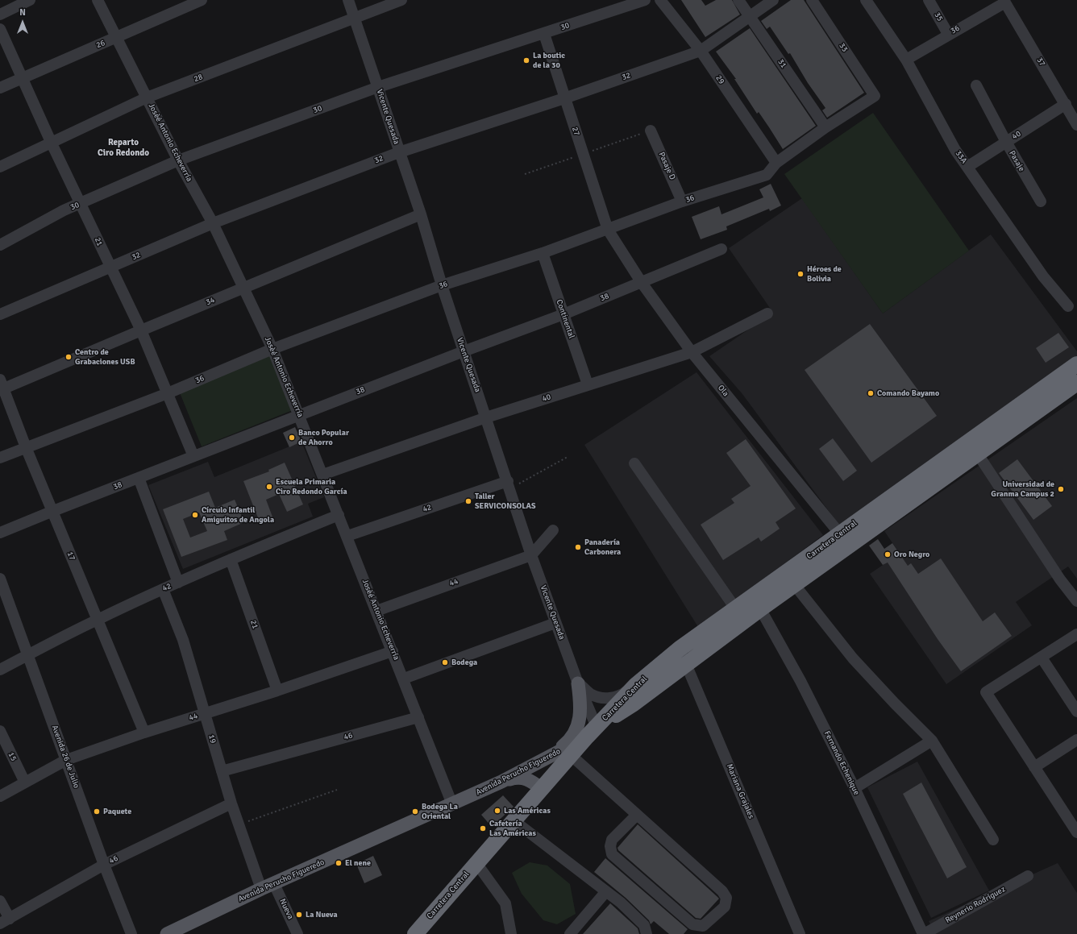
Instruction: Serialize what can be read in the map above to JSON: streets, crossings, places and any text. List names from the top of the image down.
{
  "streets": {
    "highway": ["Carretera Central"],
    "main road": ["Avenida Perucho Figueredo"],
    "street": [
      "35",
      "30",
      "36",
      "26",
      "33",
      "37",
      "31",
      "32",
      "28",
      "29",
      "Vicente Quesada",
      "27",
      "40",
      "Josèé Antonio Echeverría",
      "33A",
      "Pasaje",
      "Pasaje D",
      "21",
      "38",
      "34",
      "Continental",
      "Ola",
      "42",
      "17",
      "44",
      "46",
      "19",
      "15",
      "Avenida 26 de Julio",
      "Fernando Echenique",
      "Mariana Grajales",
      "Reynerio Rodríguez",
      "Nueva"
    ]
  },
  "crossings": [
    ["35", "36"],
    ["30", "Vicente Quesada"],
    ["30", "27"],
    ["30", "Josèé Antonio Echeverría"],
    ["30", "21"],
    ["36", "33"],
    ["36", "37"],
    ["36", "31"],
    ["36", "29"],
    ["36", "Vicente Quesada"],
    ["36", "27"],
    ["36", "Josèé Antonio Echeverría"],
    ["36", "33A"],
    ["36", "Pasaje D"],
    ["36", "21"],
    ["36", "Continental"],
    ["36", "Ola"],
    ["36", "17"],
    ["26", "Josèé Antonio Echeverría"],
    ["26", "21"],
    ["37", "40"],
    ["31", "32"],
    ["32", "29"],
    ["32", "Vicente Quesada"],
    ["32", "27"],
    ["32", "Josèé Antonio Echeverría"],
    ["32", "21"],
    ["28", "Vicente Quesada"],
    ["28", "Josèé Antonio Echeverría"],
    ["28", "21"],
    ["Vicente Quesada", "40"],
    ["Vicente Quesada", "38"],
    ["Vicente Quesada", "34"],
    ["Vicente Quesada", "42"],
    ["Vicente Quesada", "Carretera Central"],
    ["Vicente Quesada", "44"],
    ["Vicente Quesada", "Avenida Perucho Figueredo"],
    ["27", "Ola"],
    ["40", "Josèé Antonio Echeverría"],
    ["40", "33A"],
    ["40", "Pasaje"],
    ["40", "Continental"],
    ["40", "Ola"],
    ["Josèé Antonio Echeverría", "38"],
    ["Josèé Antonio Echeverría", "34"],
    ["Josèé Antonio Echeverría", "42"],
    ["Josèé Antonio Echeverría", "44"],
    ["Josèé Antonio Echeverría", "46"],
    ["Josèé Antonio Echeverría", "Avenida Perucho Figueredo"],
    ["21", "38"],
    ["21", "34"],
    ["21", "42"],
    ["21", "44"],
    ["38", "Continental"],
    ["38", "Ola"],
    ["38", "17"],
    ["34", "17"],
    ["Ola", "Carretera Central"],
    ["42", "17"],
    ["42", "19"],
    ["42", "Avenida 26 de Julio"],
    ["Carretera Central", "Fernando Echenique"],
    ["Carretera Central", "Avenida Perucho Figueredo"],
    ["Carretera Central", "Mariana Grajales"],
    ["17", "44"],
    ["44", "19"],
    ["44", "15"],
    ["44", "Avenida 26 de Julio"],
    ["46", "19"],
    ["46", "Avenida 26 de Julio"],
    ["19", "Avenida Perucho Figueredo"],
    ["Fernando Echenique", "Reynerio Rodríguez"],
    ["Avenida Perucho Figueredo", "Nueva"]
  ],
  "districts": ["Reparto Ciro Redondo"],
  "places": [
    "La boutic de la 30",
    "Héroes de Bolivia",
    "Centro de Grabaciones USB",
    "Comando Bayamo",
    "Banco Popular de Ahorro",
    "Escuela Primaria Ciro Redondo García",
    "Universidad de Granma Campus 2",
    "Taller SERVICONSOLAS",
    "Círculo Infantil Amiguitos de Angola",
    "Panadería Carbonera",
    "Oro Negro",
    "Bodega",
    "Las Américas",
    "Paquete",
    "Bodega La Oriental",
    "Cafetería Las Américas",
    "El nene",
    "La Nueva"
  ],
  "north": "top"
}
